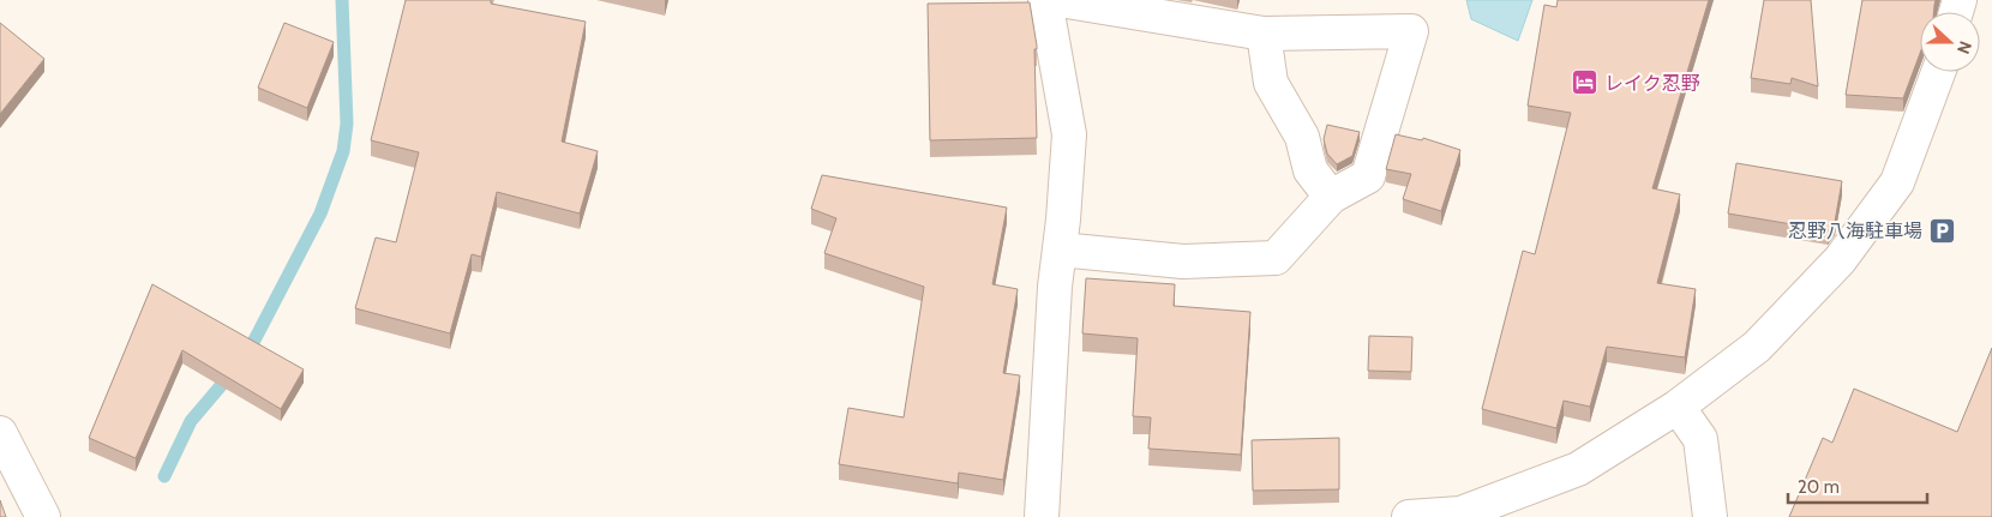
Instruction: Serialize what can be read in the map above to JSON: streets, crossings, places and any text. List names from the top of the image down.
{
  "places": {
    "hotel": ["レイク忍野"],
    "parking": ["忍野八海駐車場"]
  },
  "scale_bar": "20 m",
  "north": "right"
}
